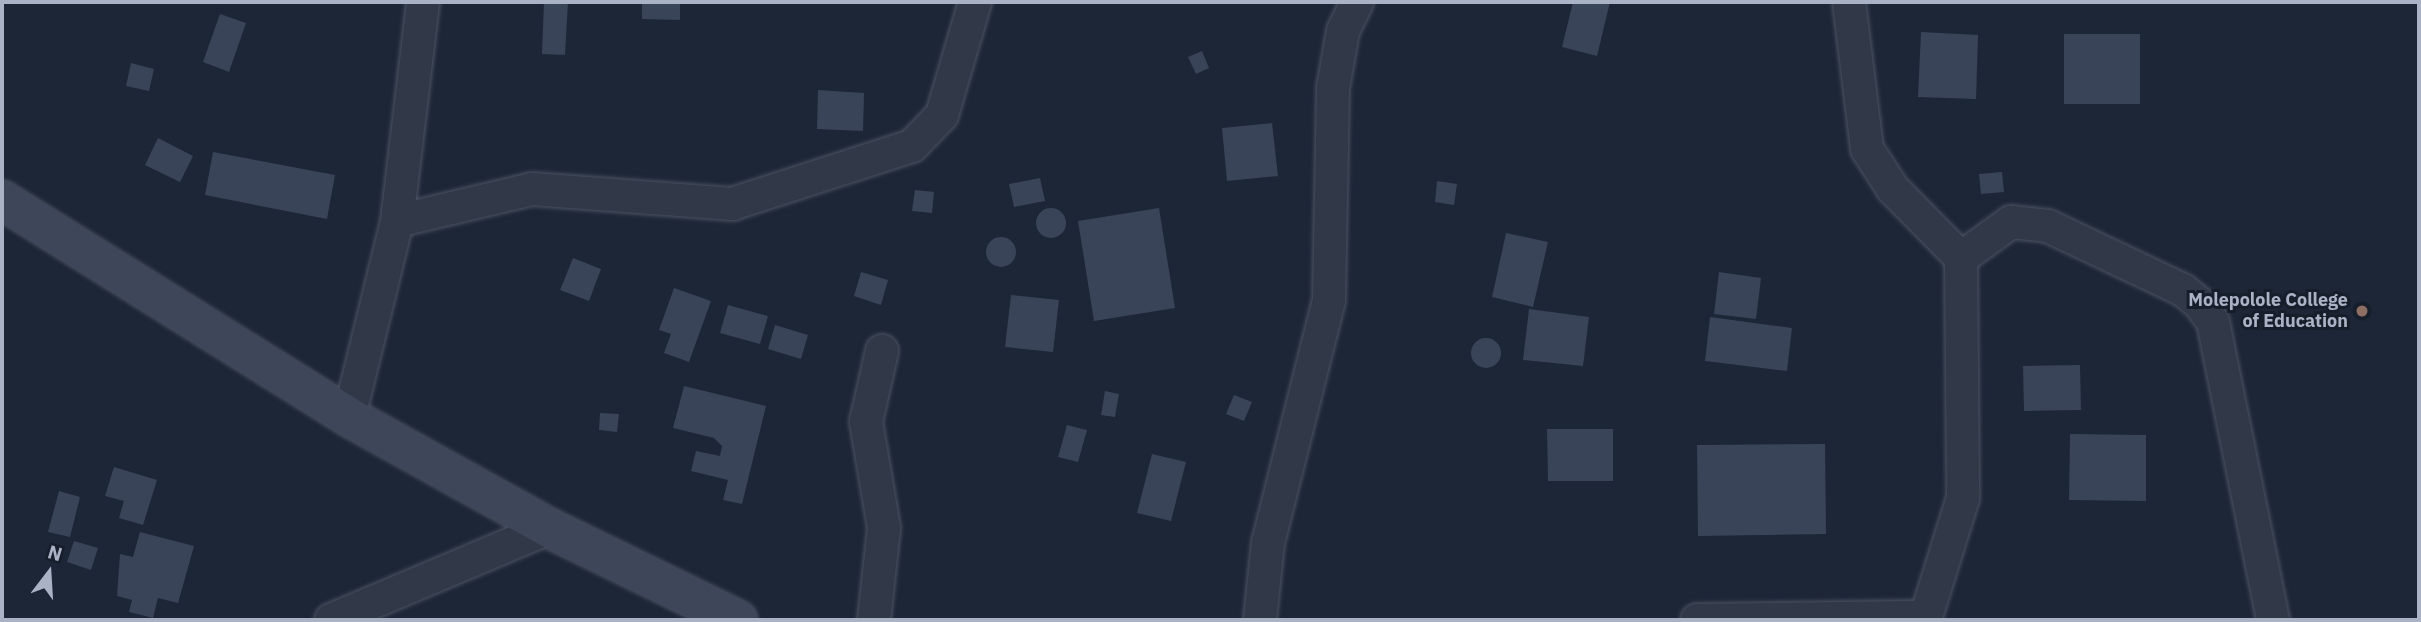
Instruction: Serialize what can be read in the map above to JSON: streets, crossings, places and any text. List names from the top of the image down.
{
  "places": ["Molepolole College of Education"],
  "north": "top"
}
